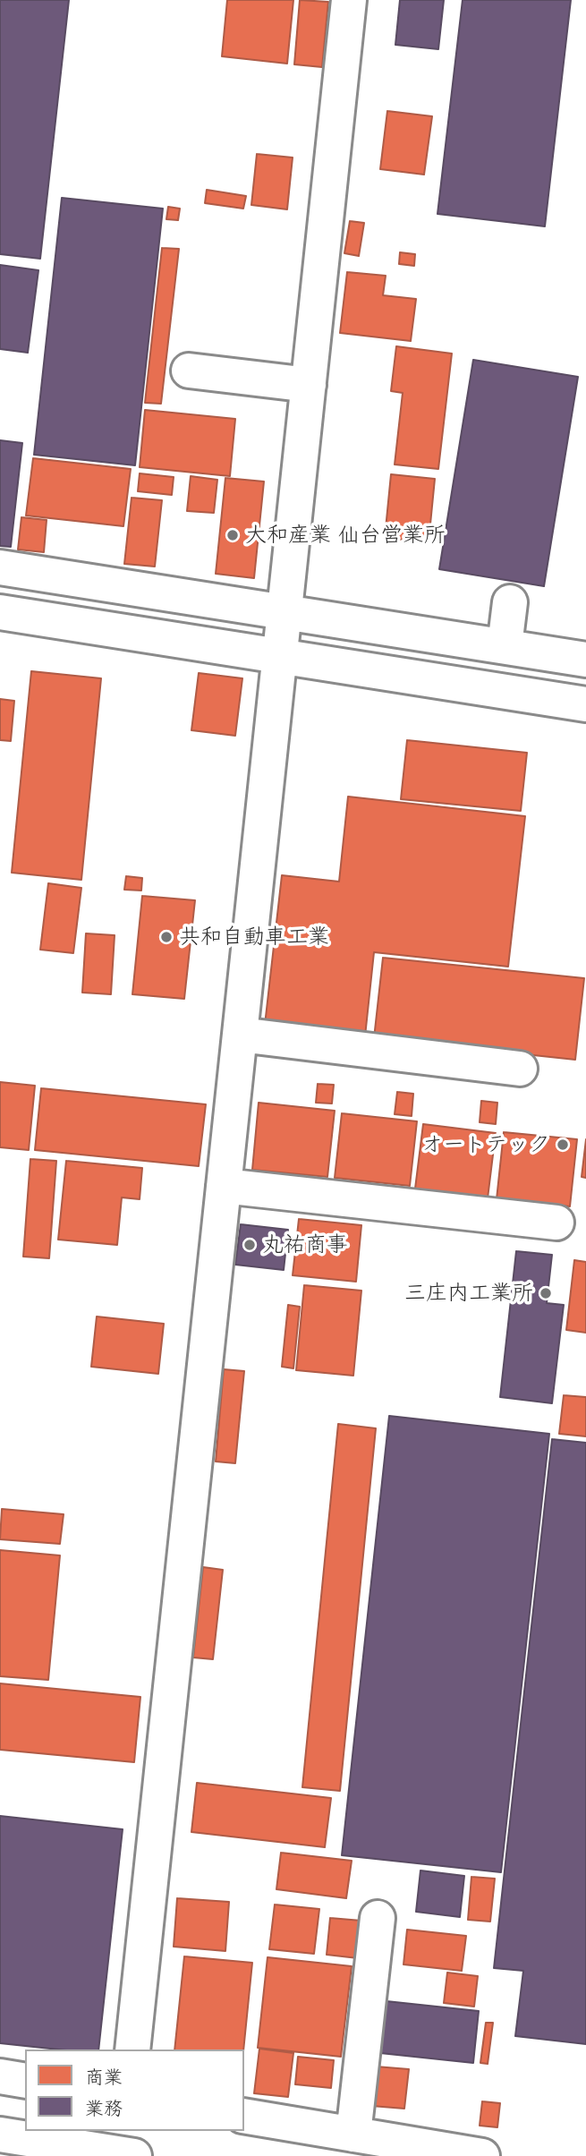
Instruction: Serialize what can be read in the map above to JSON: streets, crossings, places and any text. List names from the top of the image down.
{
  "places": [
    "大和産業 仙台営業所",
    "共和自動車工業",
    "オートテック",
    "丸祐商事",
    "三庄内工業所"
  ],
  "legend": ["商業", "業務"]
}
